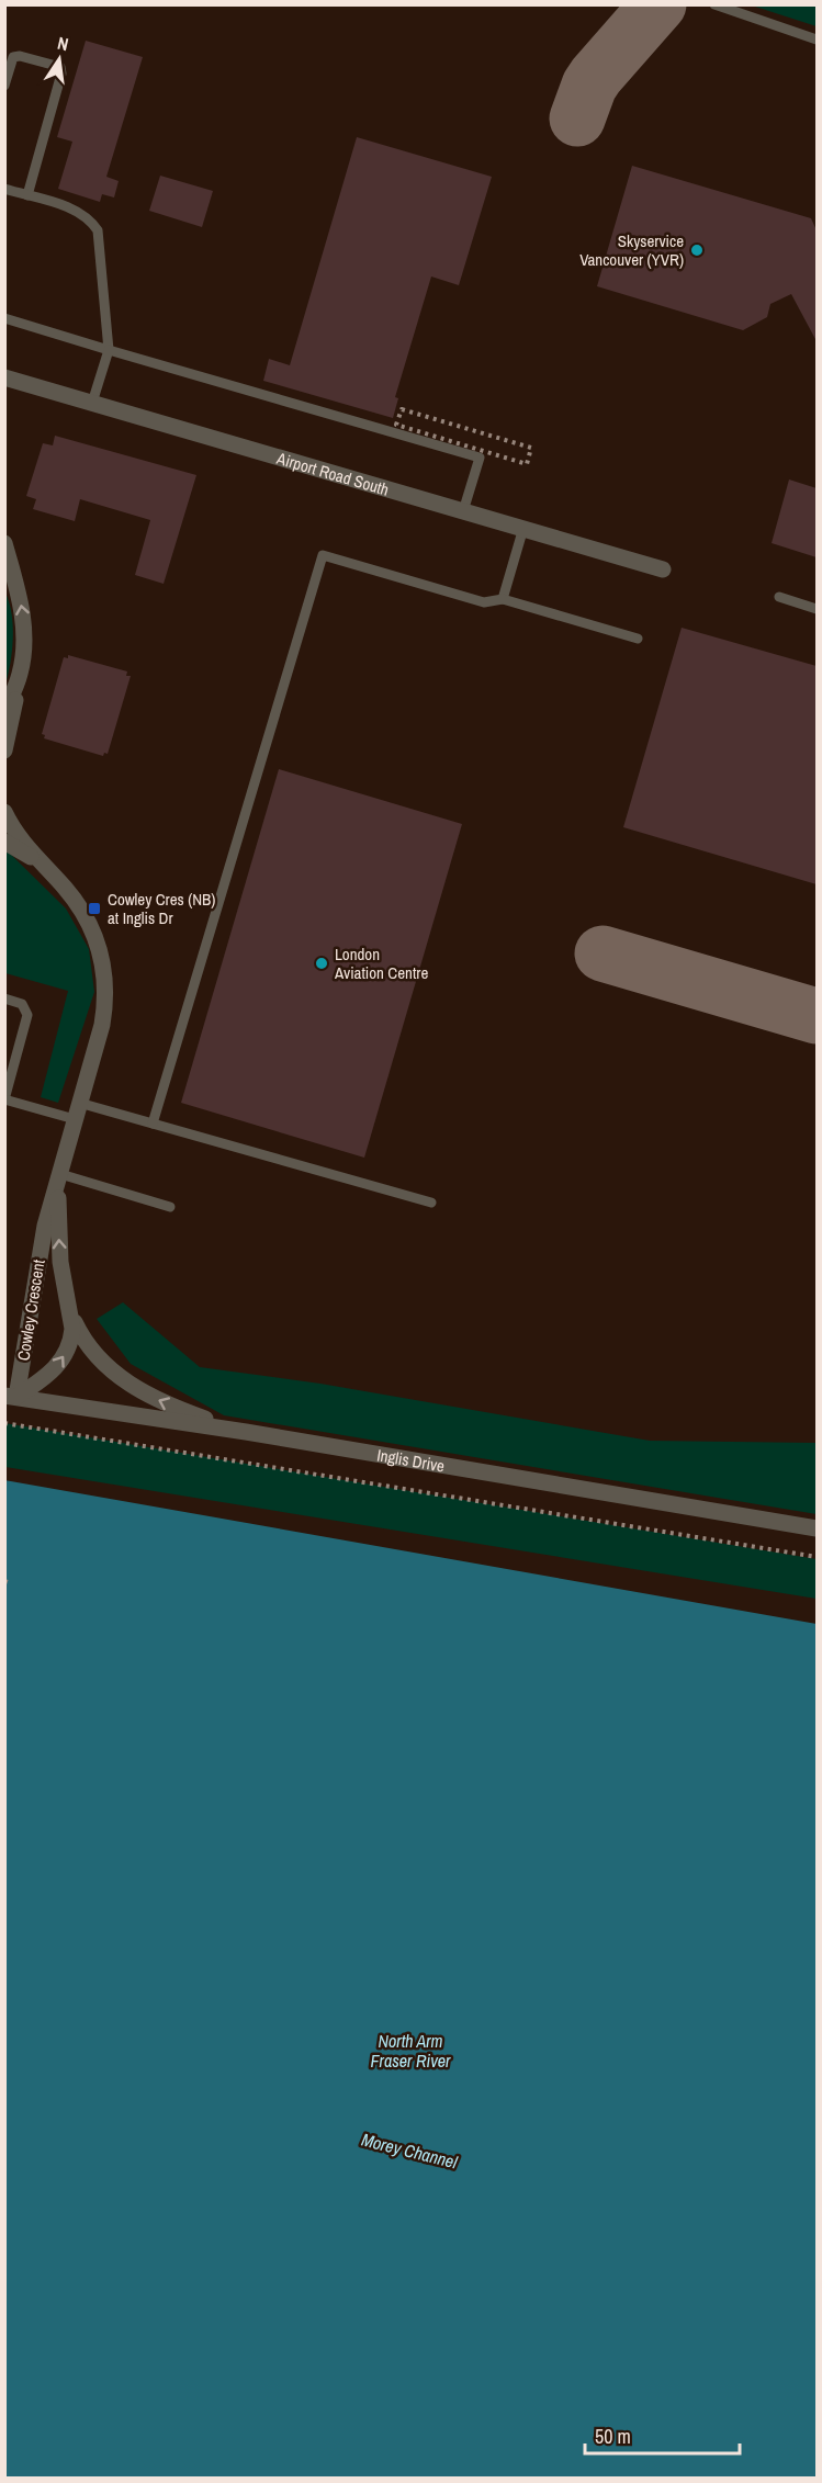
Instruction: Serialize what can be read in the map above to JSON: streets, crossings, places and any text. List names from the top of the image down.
{
  "streets": {
    "street": ["Airport Road South", "Cowley Crescent", "Inglis Drive"]
  },
  "crossings": [
    ["Cowley Crescent", "Inglis Drive"]
  ],
  "water": ["North Arm Fraser River", "Morey Channel"],
  "places": {
    "other": ["Skyservice Vancouver (YVR)", "London Aviation Centre"],
    "transit": ["Cowley Cres (NB) at Inglis Dr"]
  },
  "scale_bar": "50 m",
  "north": "top"
}
